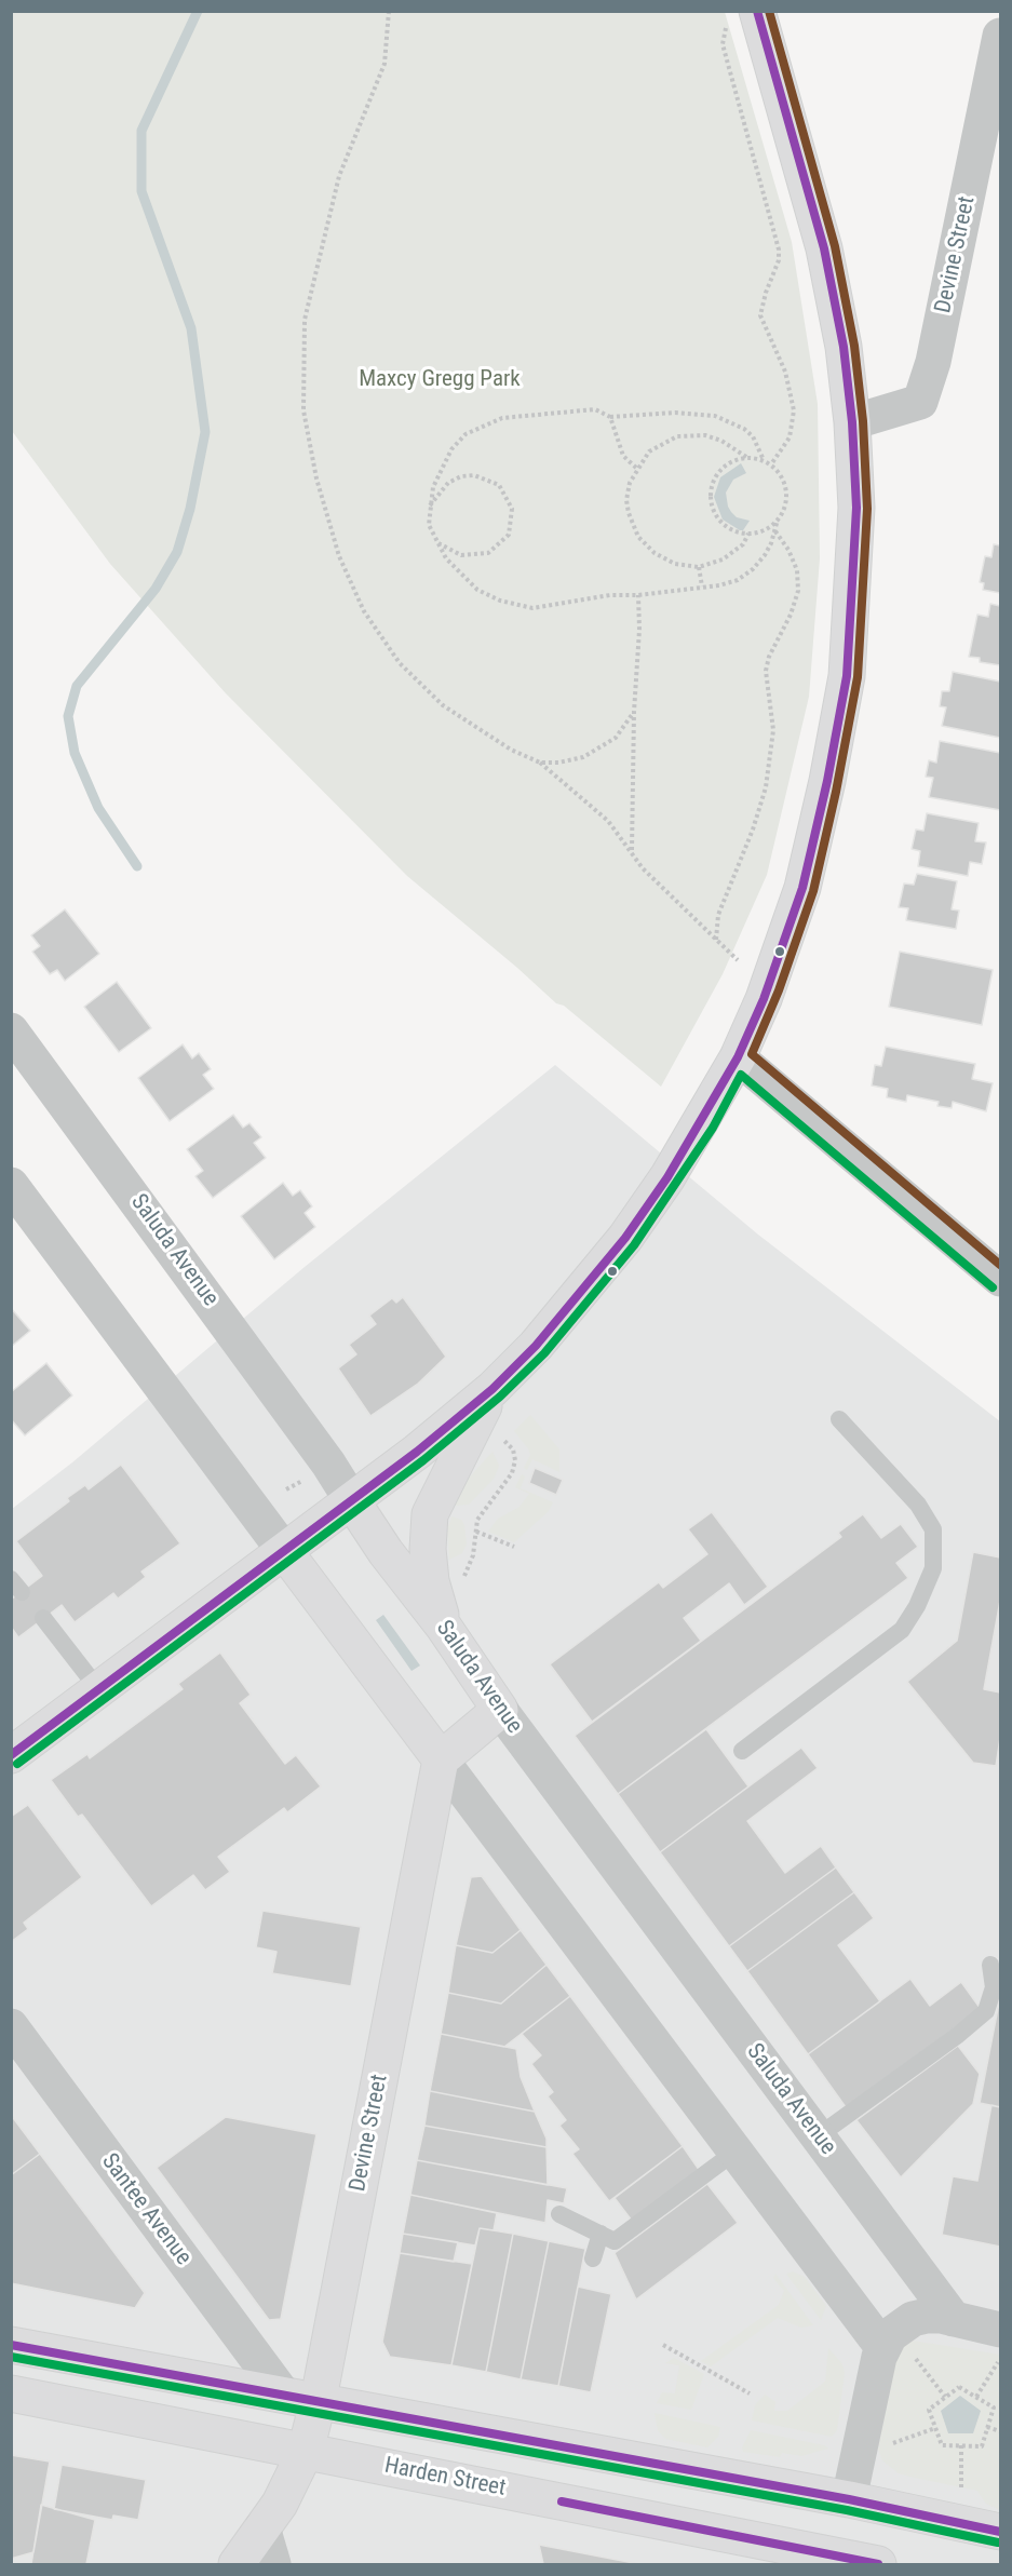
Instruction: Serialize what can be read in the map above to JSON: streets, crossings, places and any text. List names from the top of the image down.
{
  "streets": {
    "main road": ["Devine Street", "Saluda Avenue", "Harden Street"],
    "street": ["Santee Avenue"]
  },
  "crossings": [
    ["Devine Street", "Harden Street"]
  ],
  "parks": ["Maxcy Gregg Park"]
}
